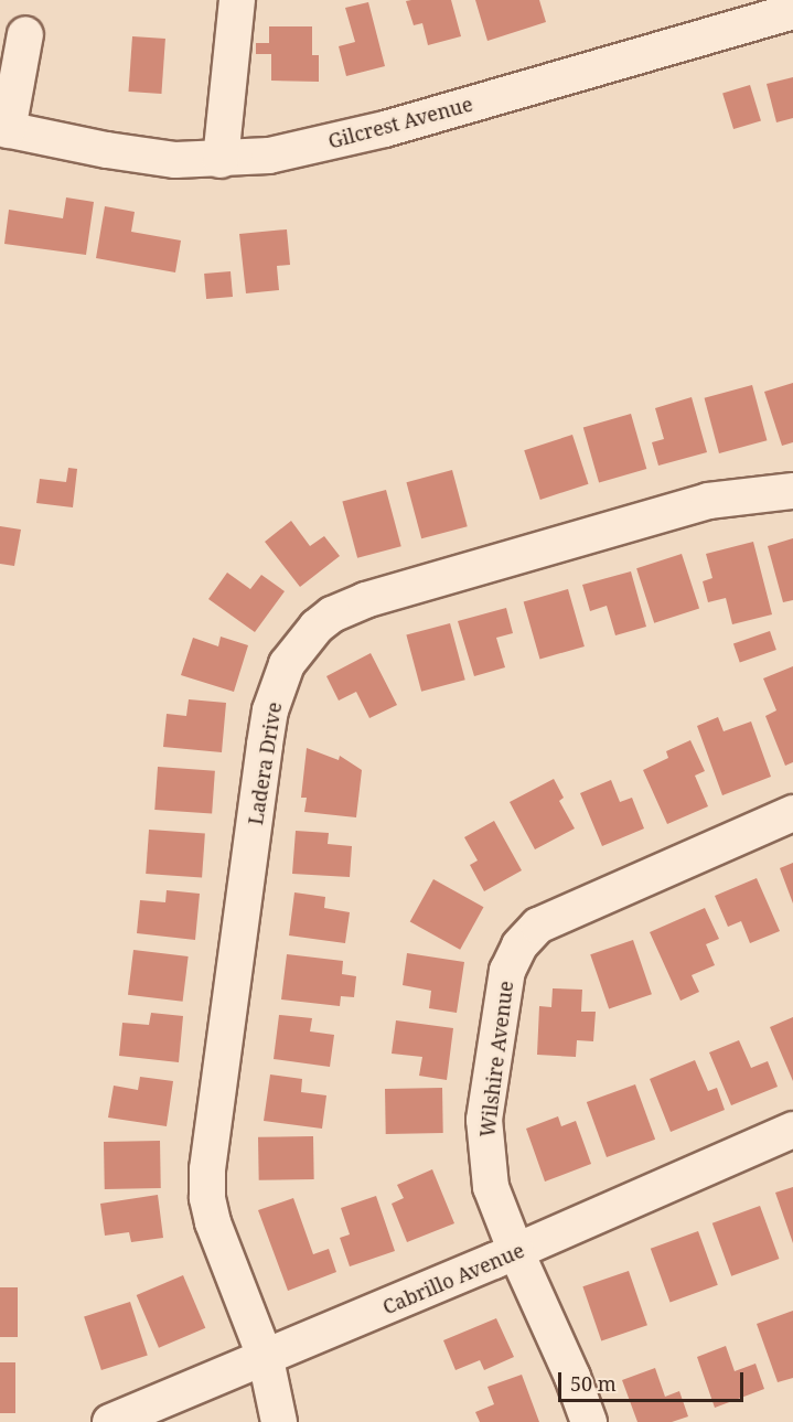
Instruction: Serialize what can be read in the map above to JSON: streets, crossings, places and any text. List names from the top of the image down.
{
  "streets": {
    "street": [
      "Gilcrest Avenue",
      "Ladera Drive",
      "Wilshire Avenue",
      "Cabrillo Avenue"
    ]
  },
  "crossings": [
    ["Ladera Drive", "Cabrillo Avenue"],
    ["Wilshire Avenue", "Cabrillo Avenue"]
  ],
  "scale_bar": "50 m"
}
